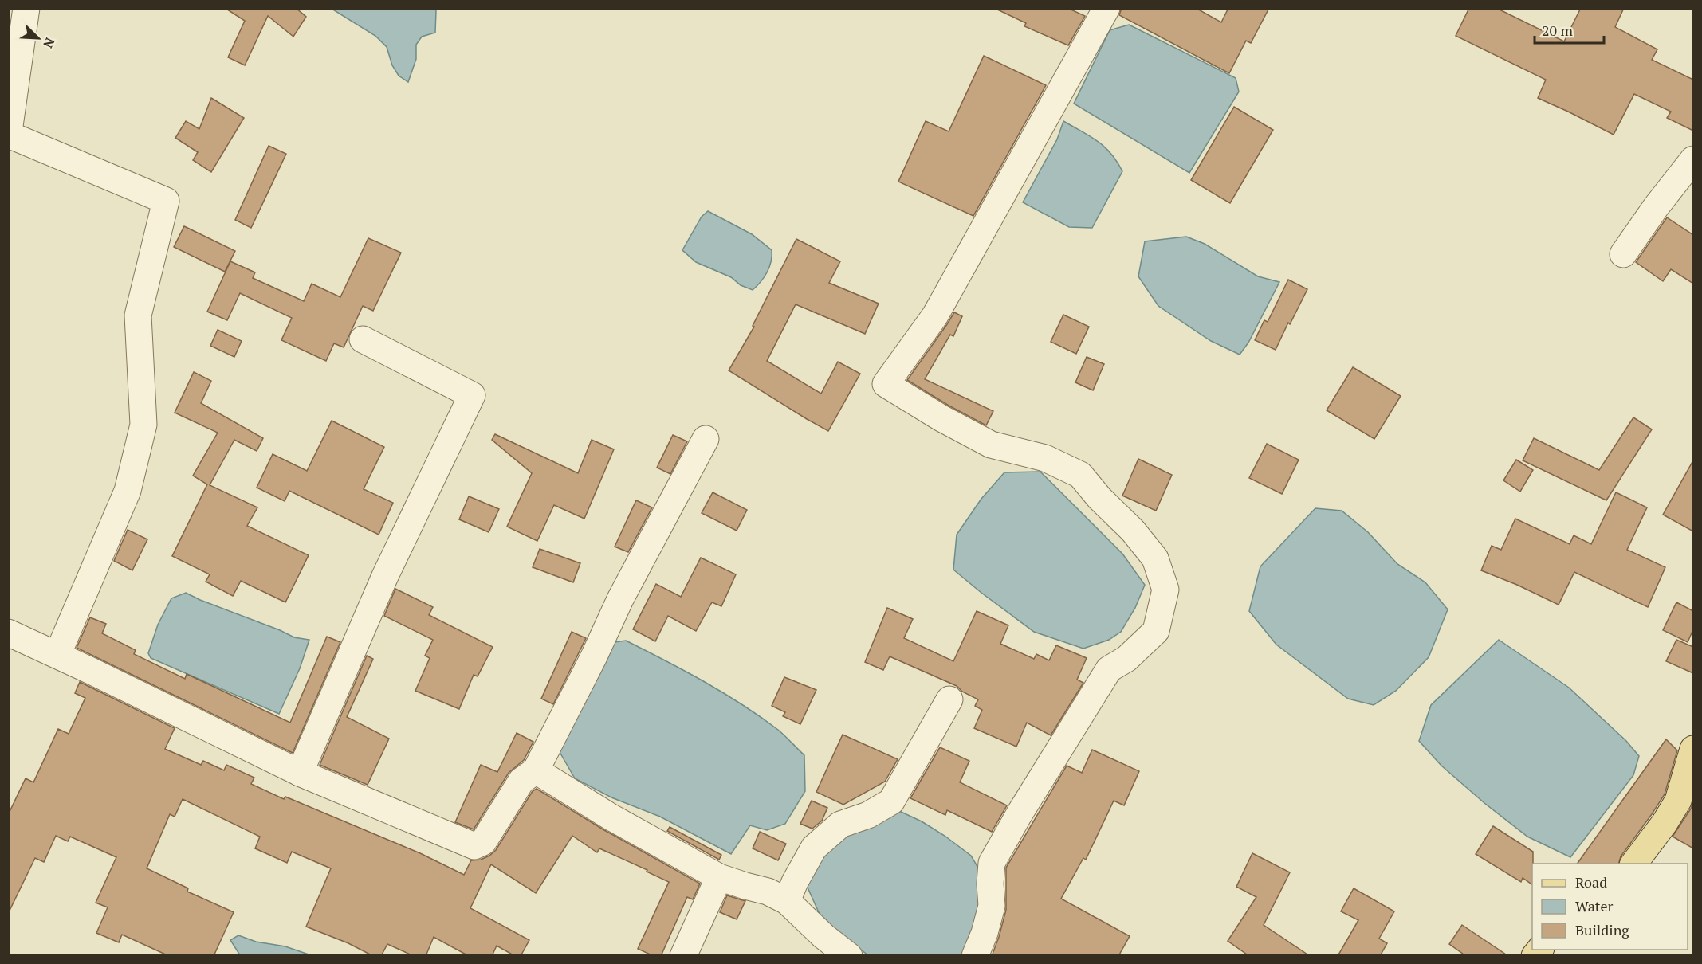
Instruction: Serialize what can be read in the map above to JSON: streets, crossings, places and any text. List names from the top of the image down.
{
  "legend": ["Road", "Water", "Building"],
  "scale_bar": "20 m",
  "north": "bottom right"
}
